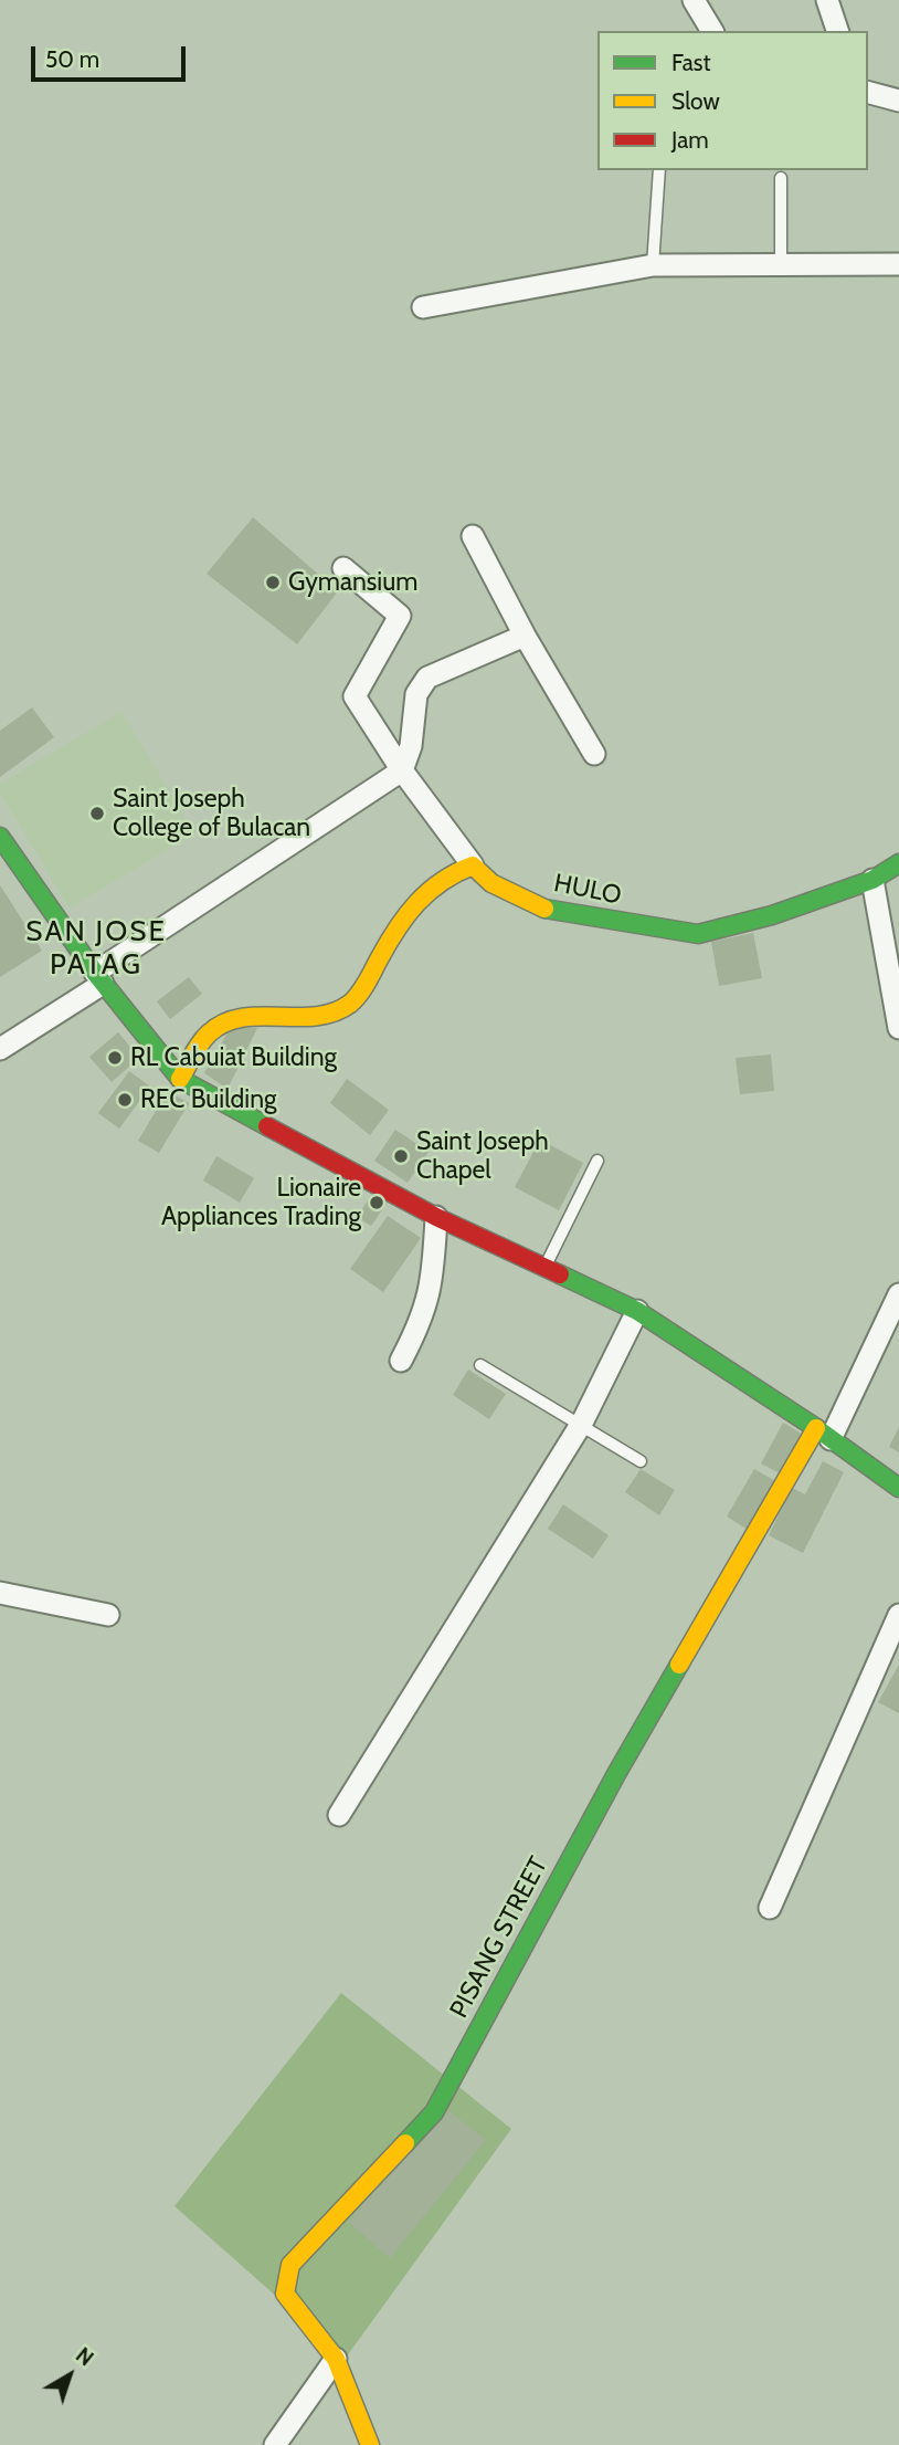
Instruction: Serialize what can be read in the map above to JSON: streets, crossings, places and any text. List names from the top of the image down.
{
  "streets": {
    "street": ["HULO", "PISANG STREET"]
  },
  "districts": ["SAN JOSE PATAG"],
  "places": [
    "Gymansium",
    "Saint Joseph College of Bulacan",
    "RL Cabuiat Building",
    "REC Building",
    "Saint Joseph Chapel",
    "Lionaire Appliances Trading"
  ],
  "legend": ["Fast", "Slow", "Jam"],
  "scale_bar": "50 m",
  "north": "top right"
}
